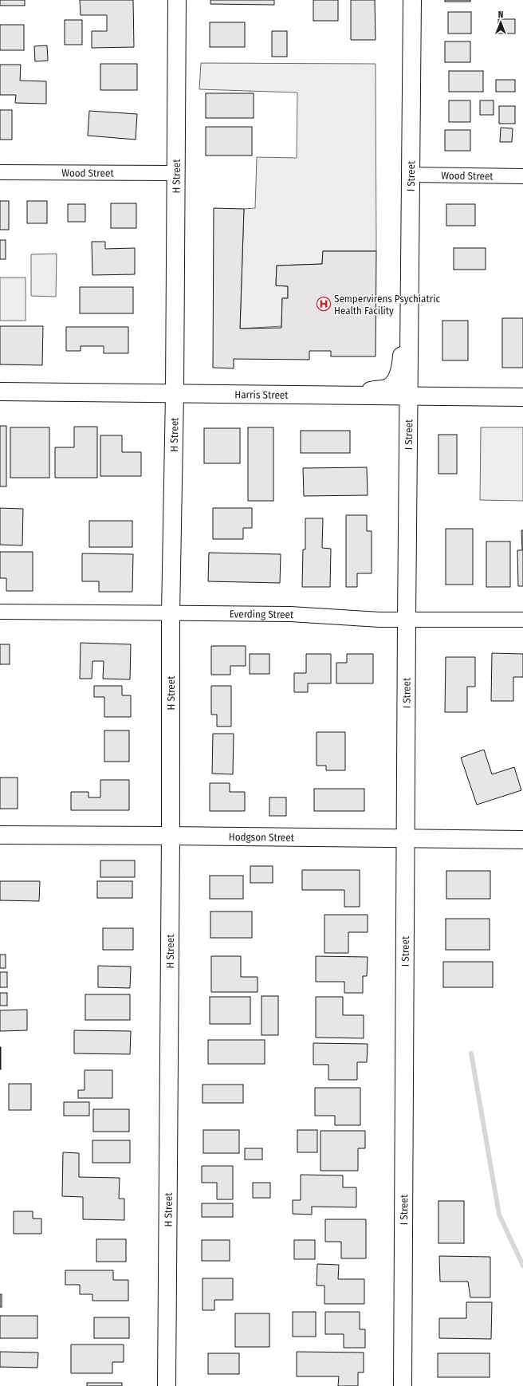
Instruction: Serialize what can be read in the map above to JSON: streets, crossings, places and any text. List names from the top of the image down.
{
  "streets": {
    "main road": [
      "H Street",
      "I Street",
      "Harris Street",
      "Hodgson Street"
    ],
    "street": ["Wood Street", "Everding Street"]
  },
  "crossings": [
    ["Wood Street", "H Street"],
    ["Wood Street", "I Street"],
    ["H Street", "Harris Street"],
    ["H Street", "Everding Street"],
    ["H Street", "Hodgson Street"],
    ["I Street", "Harris Street"],
    ["I Street", "Everding Street"],
    ["I Street", "Hodgson Street"]
  ],
  "places": {
    "hospital": ["Sempervirens Psychiatric Health Facility"]
  },
  "north": "top"
}
